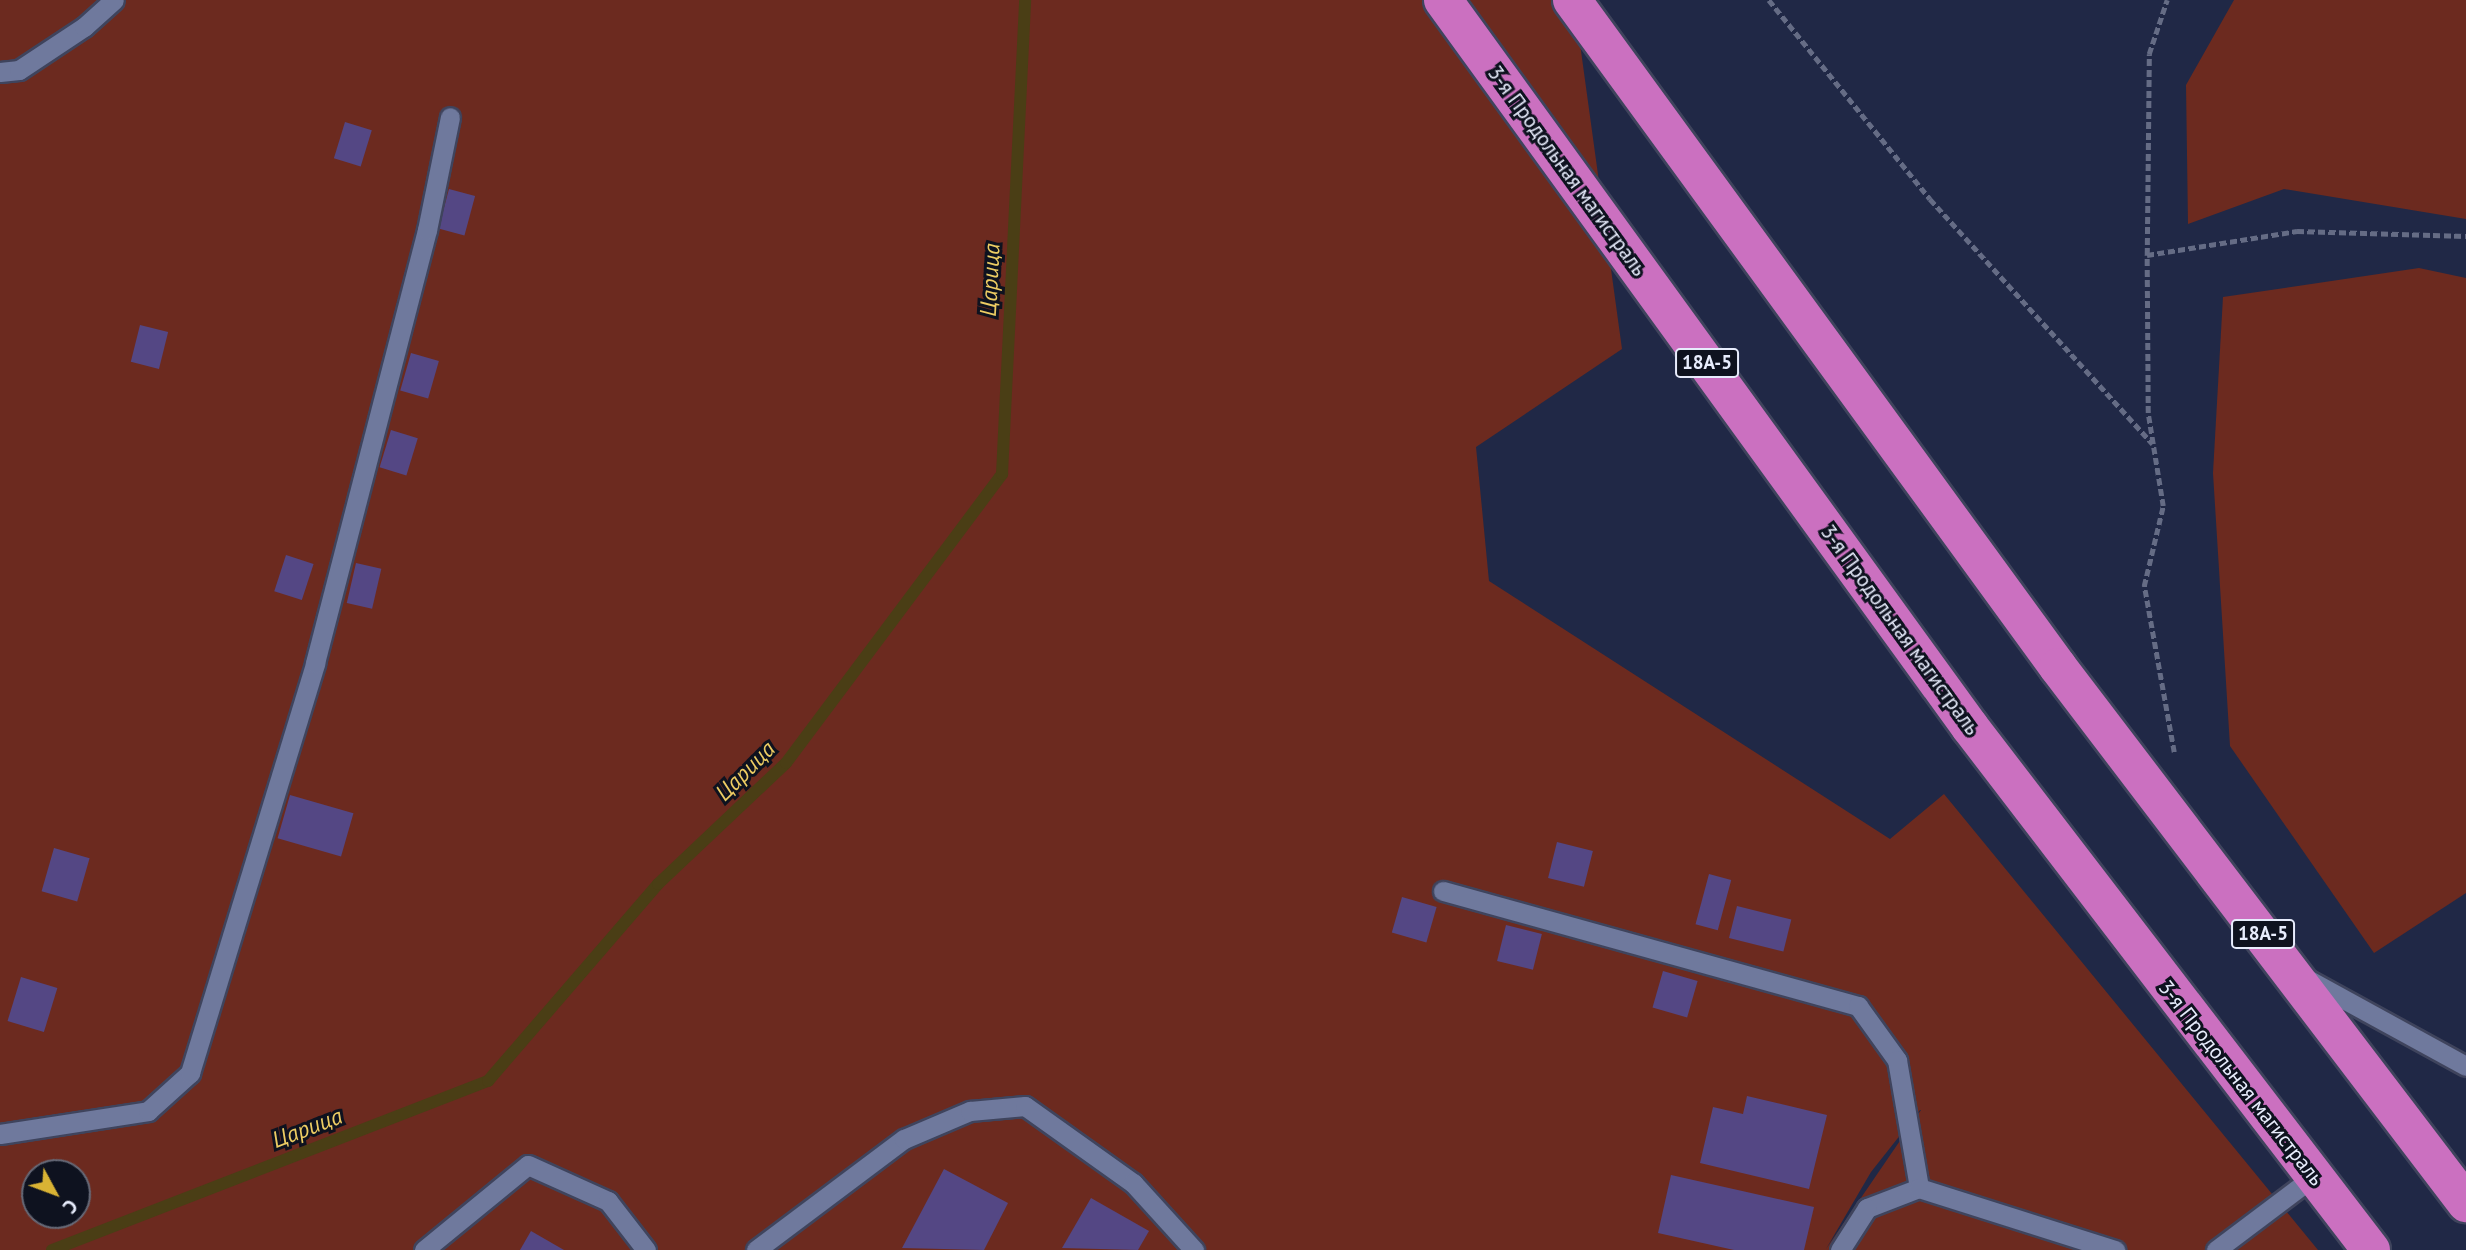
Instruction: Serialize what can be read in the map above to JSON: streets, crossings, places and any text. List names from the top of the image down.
{
  "streets": {
    "highway": ["3-я Продольная магистраль", "18А-5"]
  },
  "water": ["Царица"],
  "north": "bottom right"
}
